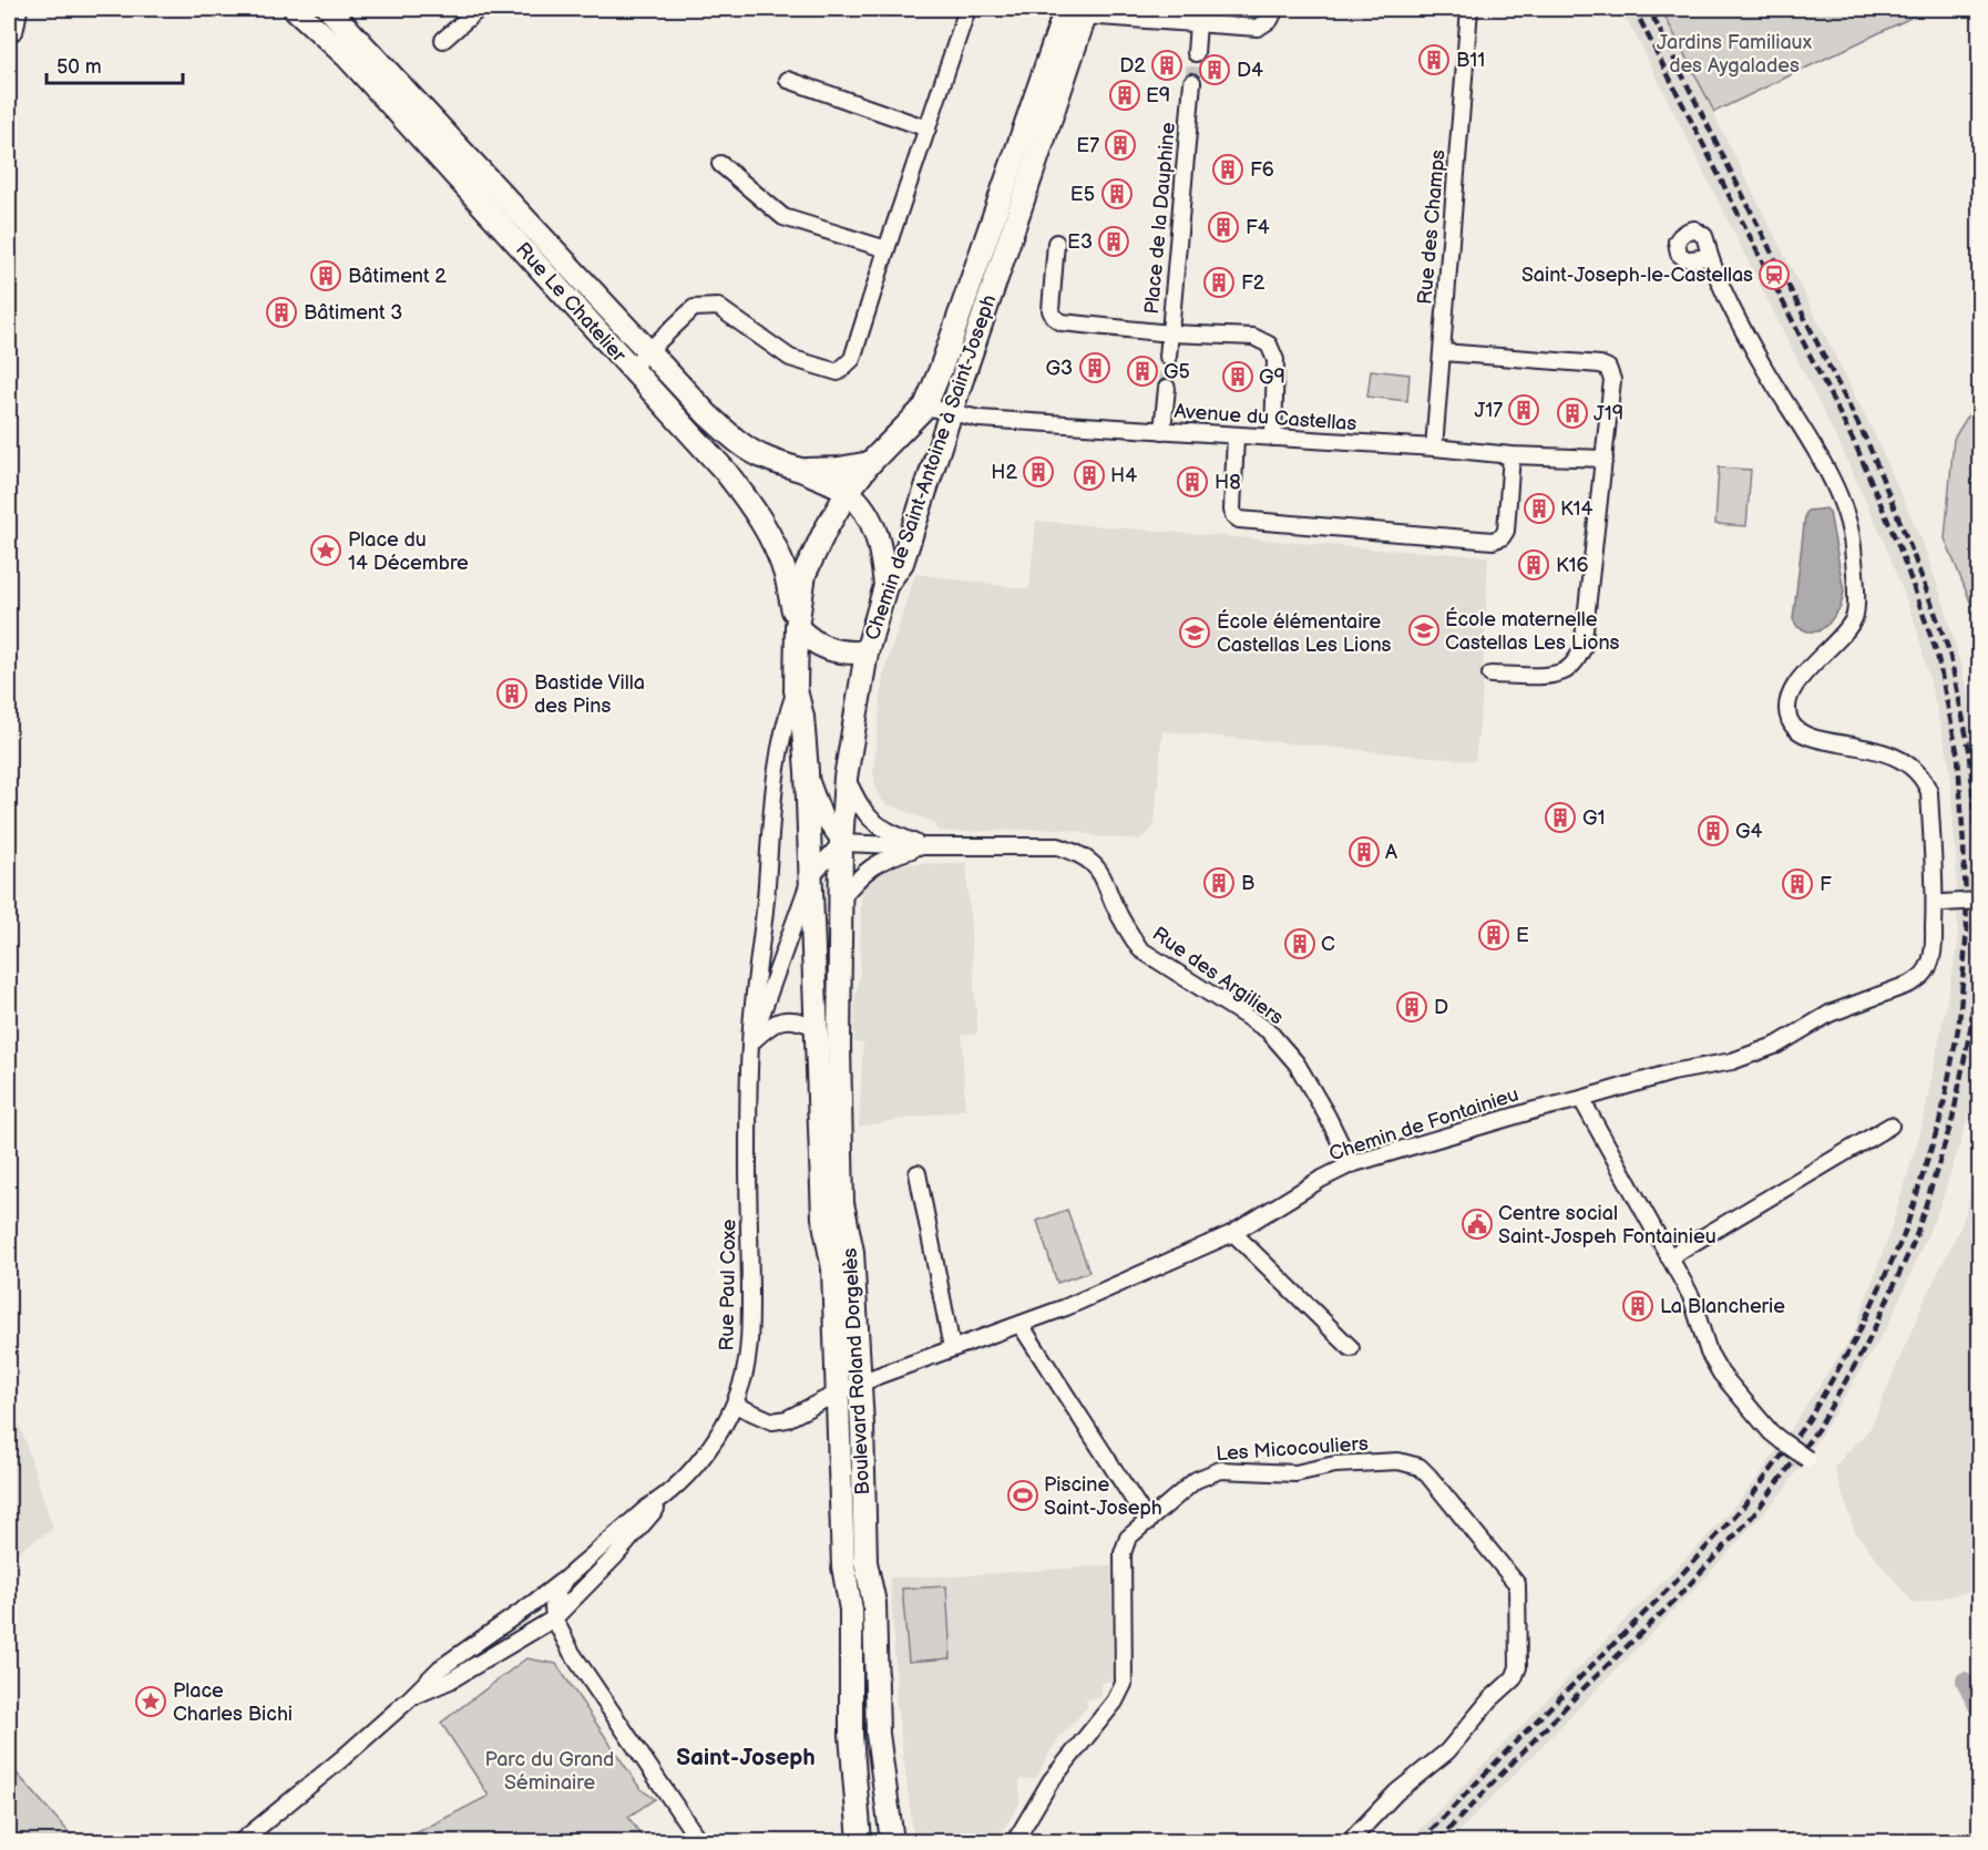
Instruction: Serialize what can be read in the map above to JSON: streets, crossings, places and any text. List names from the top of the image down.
{
  "streets": {
    "main road": ["Rue Le Chatelier", "Chemin de Saint-Antoine à Saint-Joseph", "Boulevard Roland Dorgelès"],
    "street": [
      "Place de la Dauphine",
      "Rue des Champs",
      "Avenue du Castellas",
      "Rue des Argiliers",
      "Chemin de Fontainieu",
      "Rue Paul Coxe",
      "Les Micocouliers"
    ]
  },
  "crossings": [
    ["Rue des Champs", "Avenue du Castellas"],
    ["Rue Le Chatelier", "Chemin de Saint-Antoine à Saint-Joseph"],
    ["Avenue du Castellas", "Chemin de Saint-Antoine à Saint-Joseph"],
    ["Chemin de Saint-Antoine à Saint-Joseph", "Rue des Argiliers"],
    ["Chemin de Saint-Antoine à Saint-Joseph", "Rue Paul Coxe"],
    ["Chemin de Saint-Antoine à Saint-Joseph", "Boulevard Roland Dorgelès"],
    ["Rue des Argiliers", "Chemin de Fontainieu"],
    ["Rue des Argiliers", "Rue Paul Coxe"],
    ["Rue des Argiliers", "Boulevard Roland Dorgelès"],
    ["Chemin de Fontainieu", "Rue Paul Coxe"],
    ["Chemin de Fontainieu", "Boulevard Roland Dorgelès"]
  ],
  "districts": ["Saint-Joseph"],
  "parks": ["Jardins Familiaux des Aygalades", "Parc du Grand Séminaire"],
  "places": {
    "building": [
      "B11",
      "D2",
      "D4",
      "E9",
      "E7",
      "F6",
      "E5",
      "F4",
      "E3",
      "Bâtiment 2",
      "F2",
      "Bâtiment 3",
      "G3",
      "G5",
      "G9",
      "J17",
      "J19",
      "H2",
      "H4",
      "H8",
      "K14",
      "K16",
      "Bastide Villa des Pins",
      "G1",
      "G4",
      "A",
      "B",
      "F",
      "E",
      "C",
      "D",
      "La Blancherie"
    ],
    "station": ["Saint-Joseph-le-Castellas"],
    "place": ["Place du 14 Décembre", "Place Charles Bichi"],
    "school or university": ["École maternelle Castellas Les Lions", "École élémentaire Castellas Les Lions"],
    "public building": ["Centre social Saint-Jospeh Fontainieu"],
    "sports": ["Piscine Saint-Joseph"]
  },
  "scale_bar": "50 m"
}
